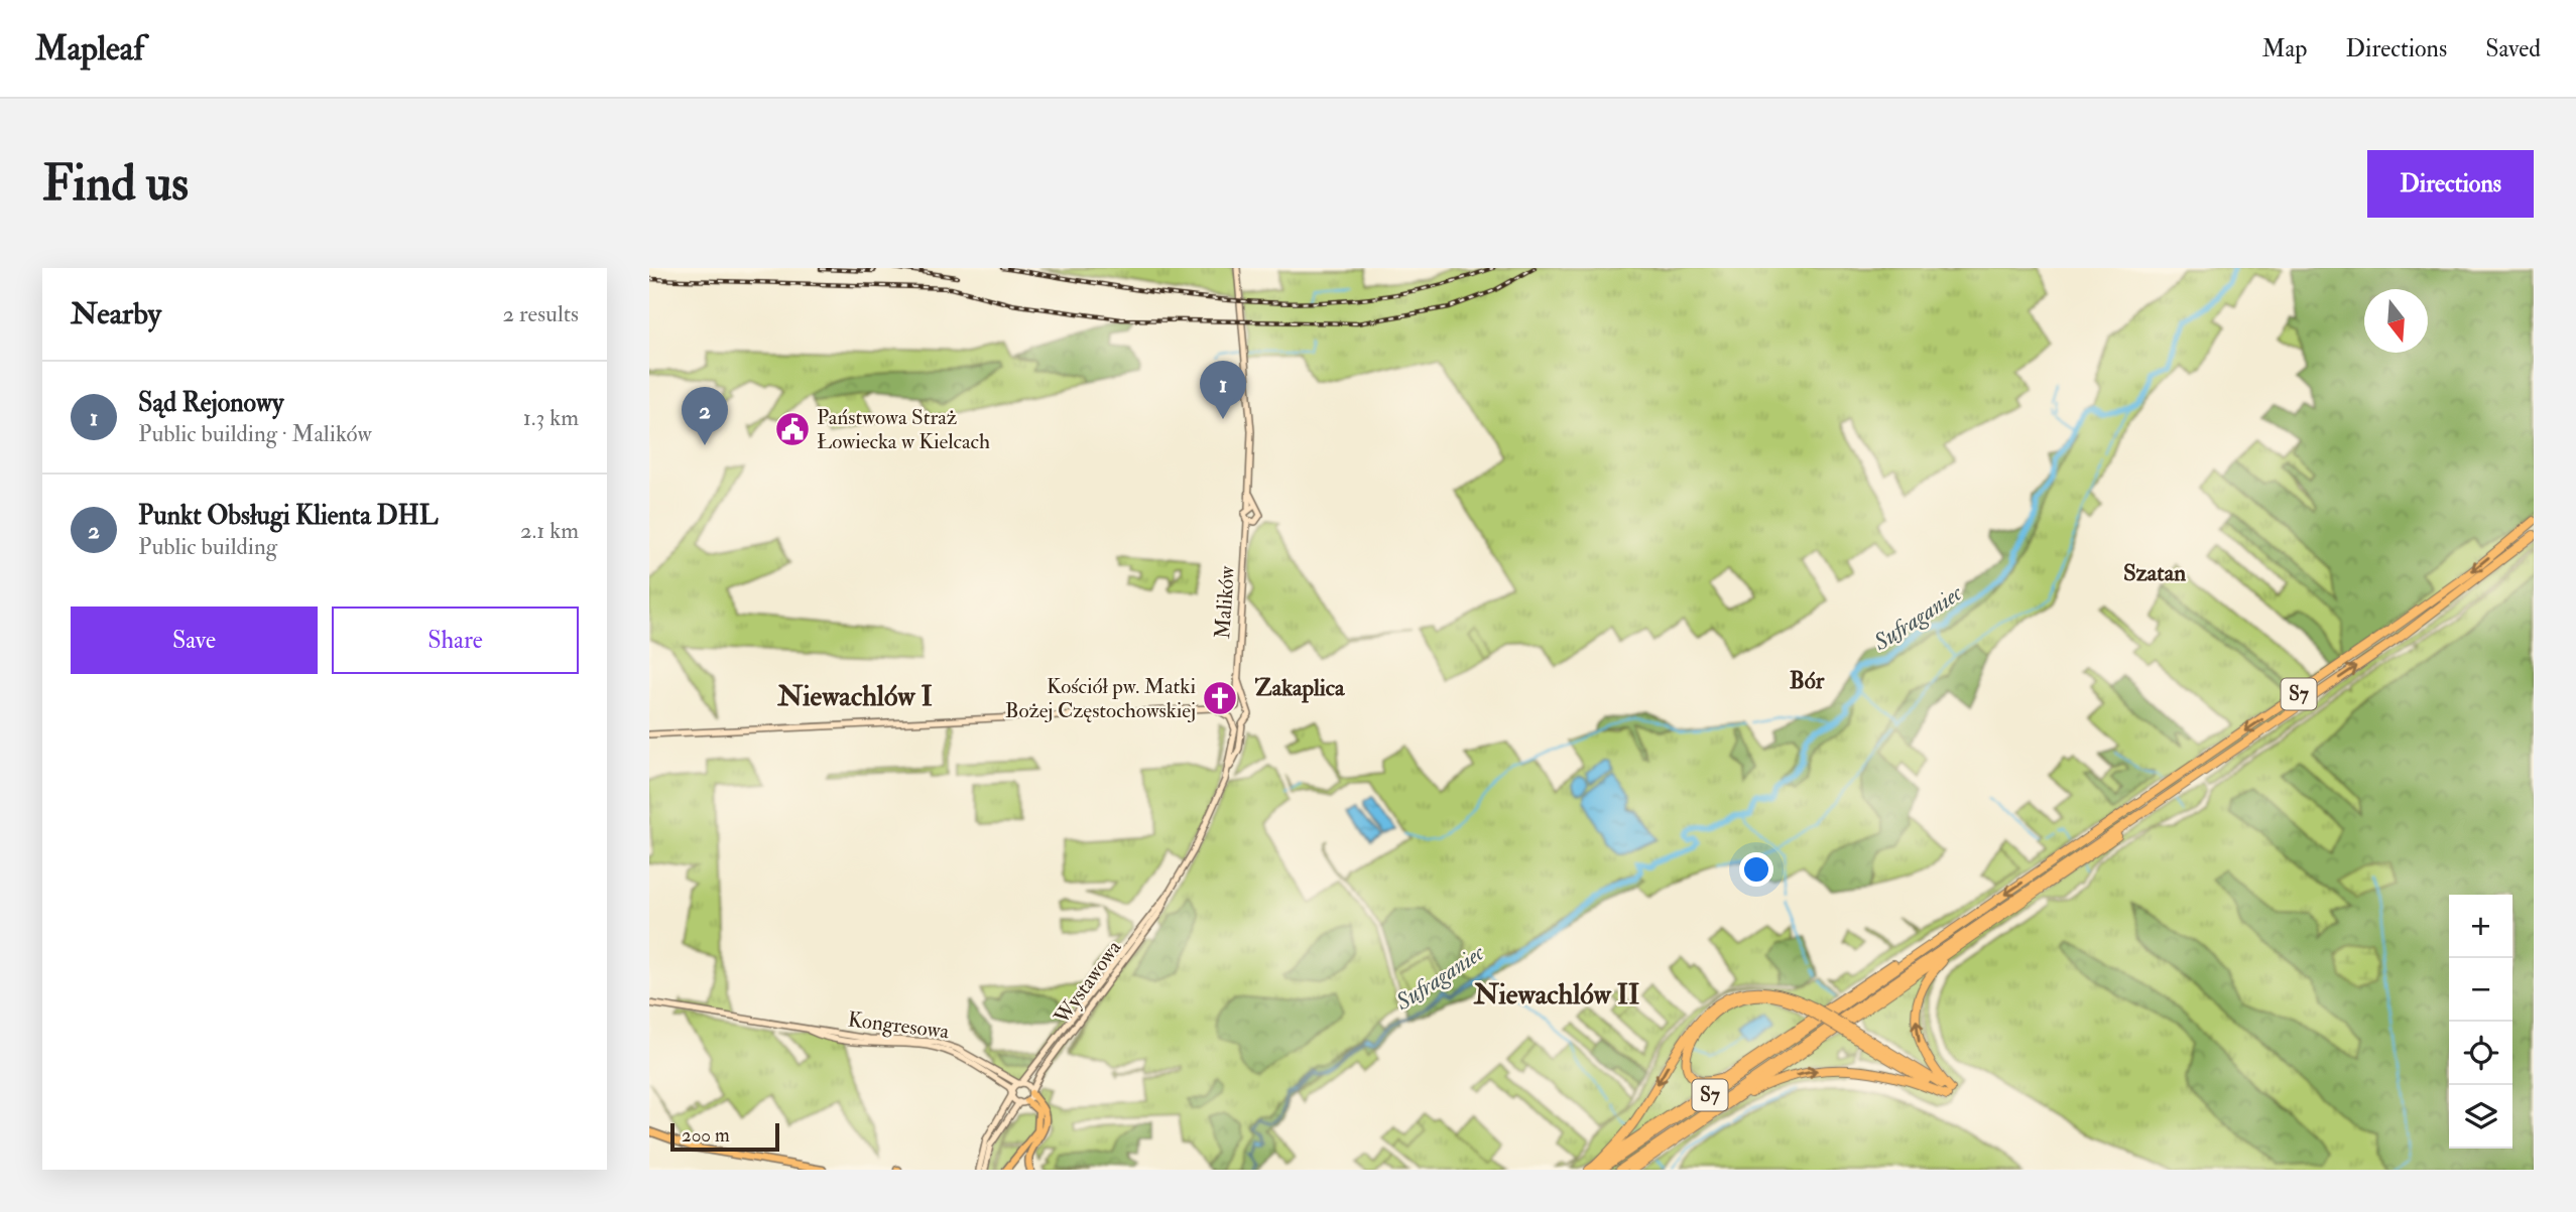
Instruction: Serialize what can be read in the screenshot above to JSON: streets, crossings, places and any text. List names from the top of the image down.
{
  "streets": {
    "highway": ["S7"],
    "street": ["Malików", "Wystawowa", "Kongresowa"]
  },
  "crossings": [
    ["Malików", "Wystawowa"],
    ["Wystawowa", "Kongresowa"]
  ],
  "districts": [
    "Szatan",
    "Bór",
    "Zakaplica",
    "Niewachlów I",
    "Niewachlów II"
  ],
  "water": ["Sufraganiec"],
  "places": {
    "public building": ["Państwowa Straż Łowiecka w Kielcach"],
    "church": ["Kościół pw. Matki Bożej Częstochowskiej"]
  },
  "scale_bar": "200 m",
  "north": "bottom",
  "page": {
    "header": "Mapleaf",
    "nav": ["Map", "Directions", "Saved"],
    "buttons": [
      "Directions",
      ["Save", "Share"]
    ],
    "title": "Find us",
    "heading": ["Nearby", "2 results"],
    "list": [
      {
        "mark": "1",
        "name": "Sąd Rejonowy",
        "note": "Public building · Malików",
        "value": "1.3 km"
      },
      {
        "mark": "2",
        "name": "Punkt Obsługi Klienta DHL",
        "note": "Public building",
        "value": "2.1 km"
      }
    ],
    "pins": ["1", "2"],
    "map_buttons": ["+", "−"],
    "scale": "200 m"
  }
}
